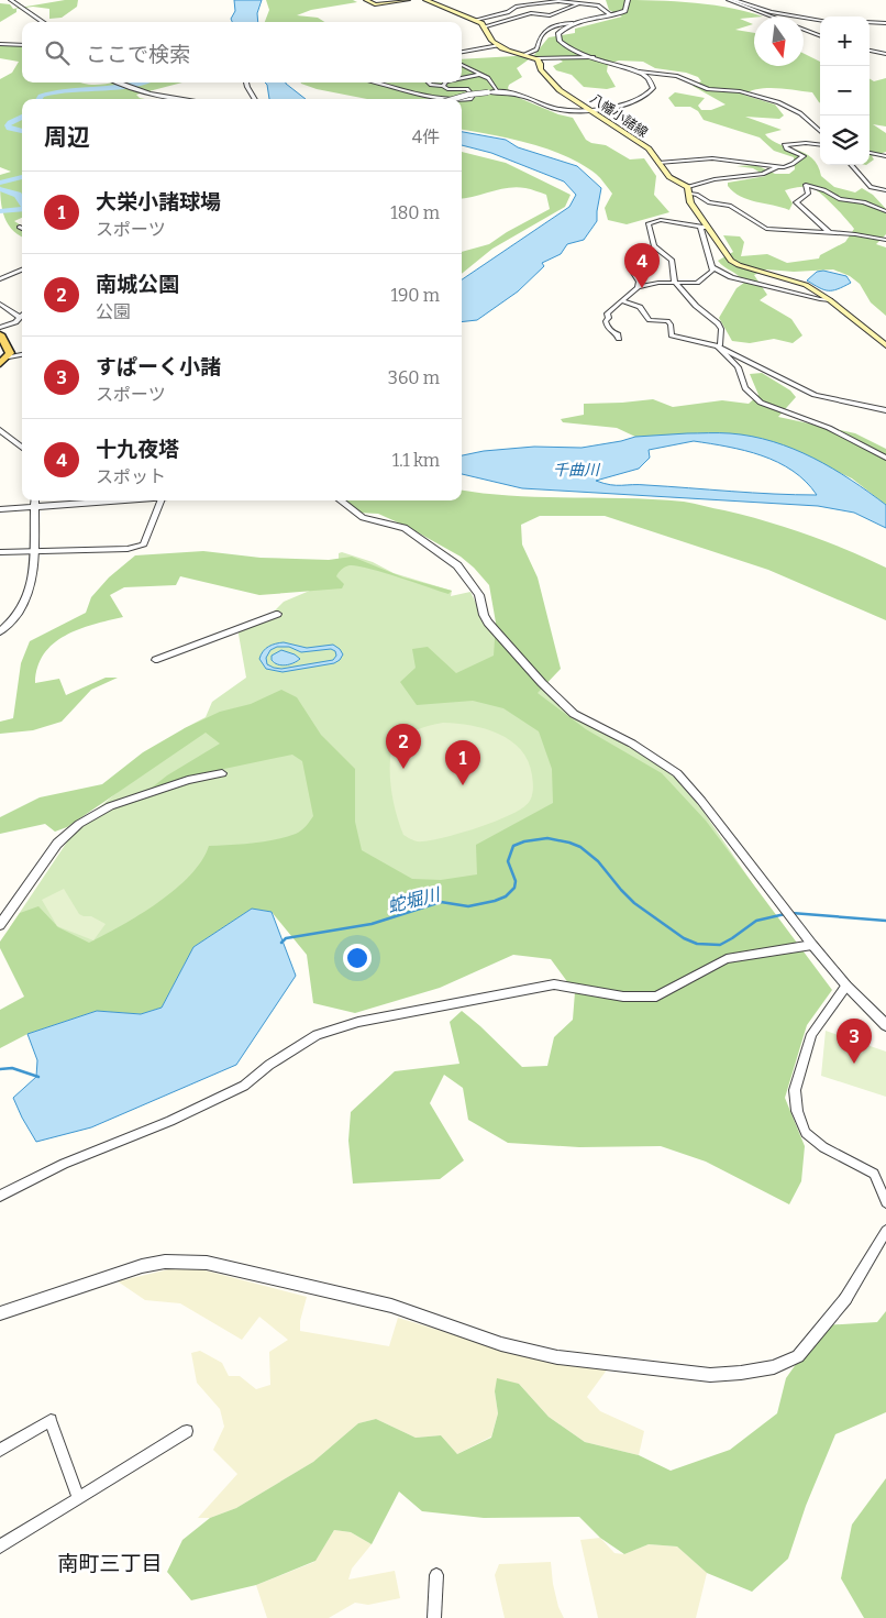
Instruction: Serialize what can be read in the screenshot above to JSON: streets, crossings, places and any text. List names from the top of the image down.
{
  "streets": {
    "main road": ["八幡小諸線"]
  },
  "districts": ["南町三丁目"],
  "water": ["千曲川", "蛇堀川"],
  "north": "bottom",
  "page": {
    "map_buttons": ["+", "−"],
    "search": "ここで検索",
    "heading": ["周辺", "4件"],
    "list": [
      {
        "mark": "1",
        "name": "大栄小諸球場",
        "note": "スポーツ",
        "value": "180 m"
      },
      {
        "mark": "2",
        "name": "南城公園",
        "note": "公園",
        "value": "190 m"
      },
      {
        "mark": "3",
        "name": "すぱーく小諸",
        "note": "スポーツ",
        "value": "360 m"
      },
      {
        "mark": "4",
        "name": "十九夜塔",
        "note": "スポット",
        "value": "1.1 km"
      }
    ],
    "pins": [
      "4",
      "2",
      "1",
      "3"
    ]
  }
}
